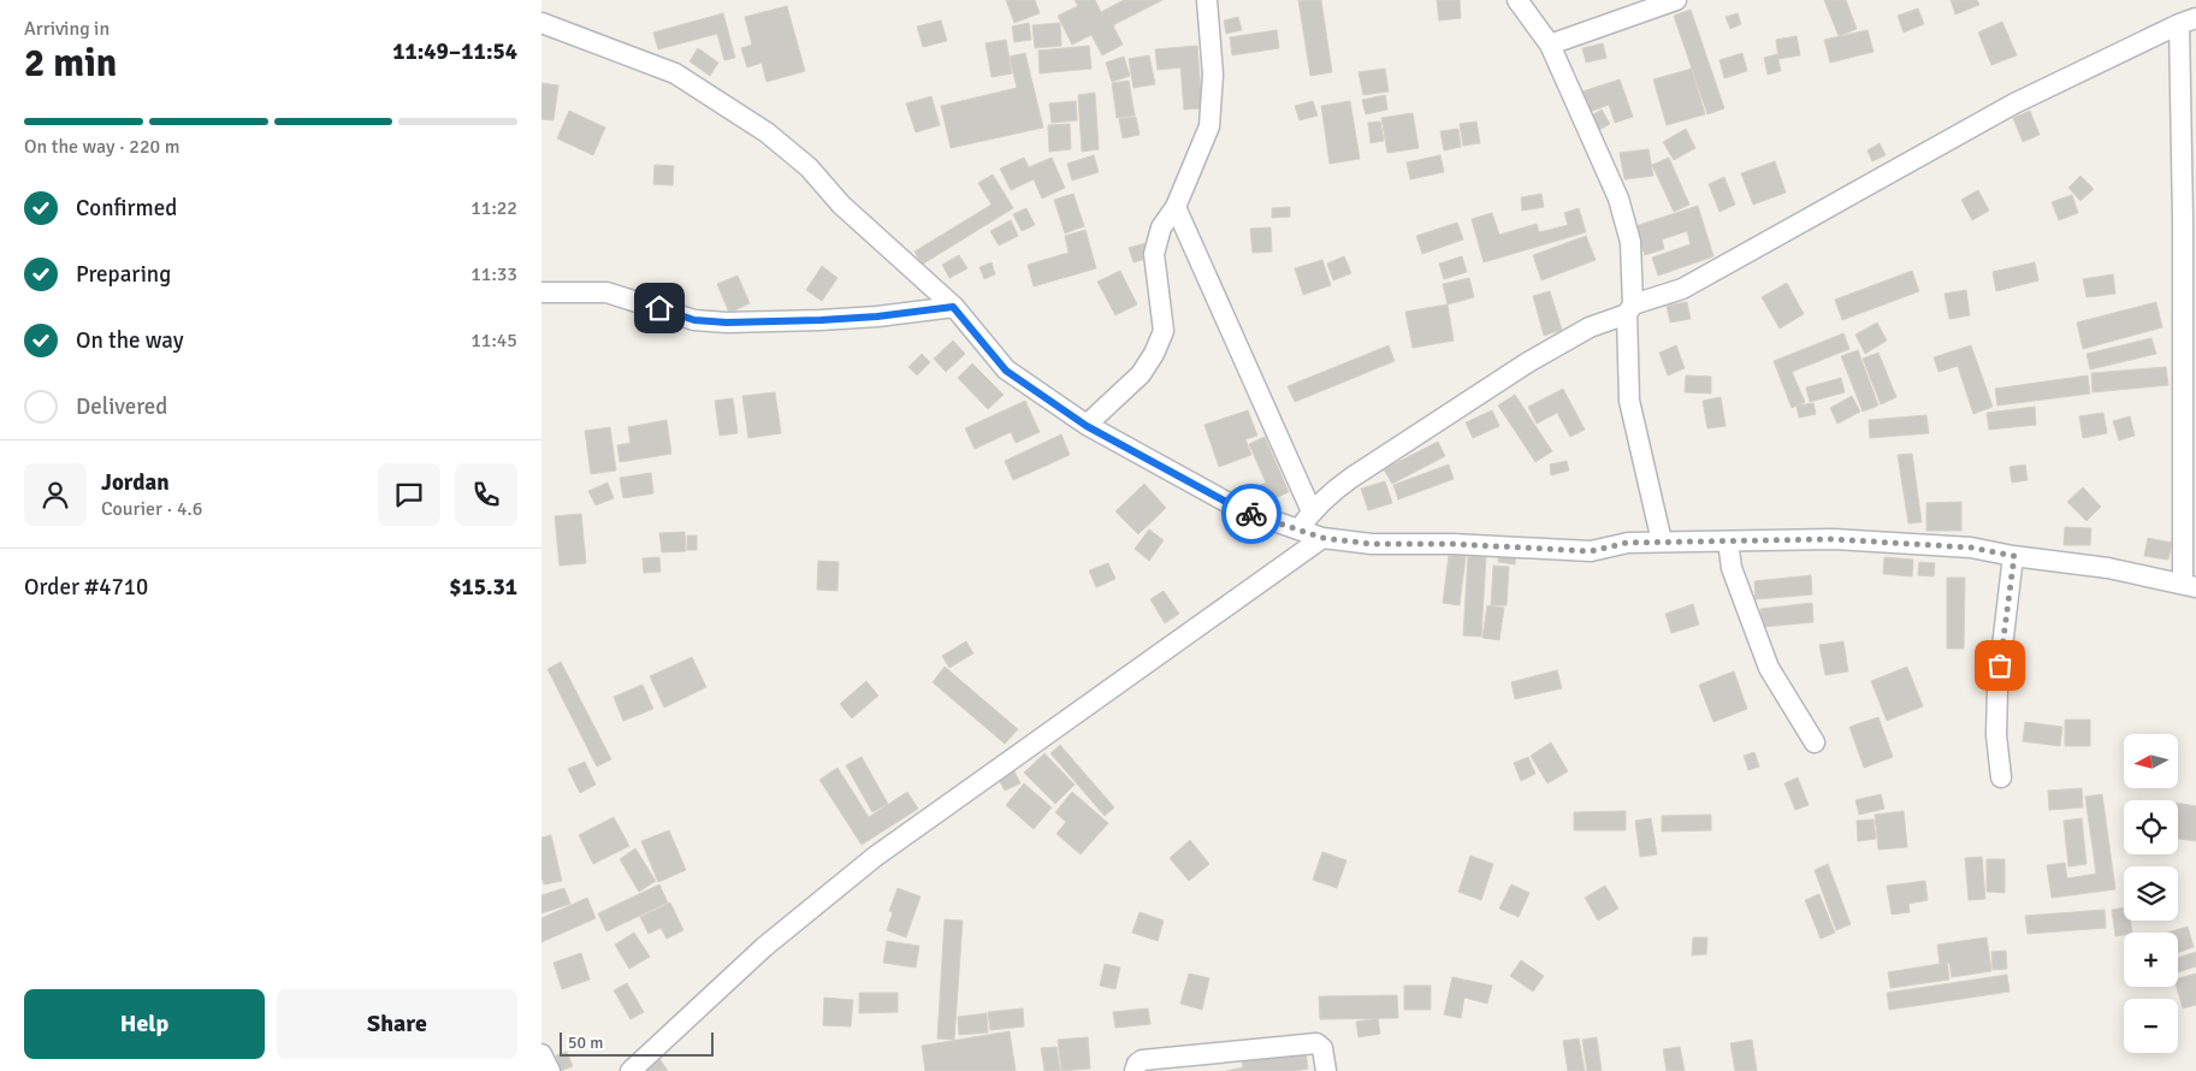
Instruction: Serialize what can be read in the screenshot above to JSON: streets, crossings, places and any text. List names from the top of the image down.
{
  "scale_bar": "50 m",
  "north": "left",
  "page": {
    "heading": ["2 min", "Arriving in", "11:49–11:54"],
    "panel": [
      "Jordan",
      "Courier · 4.6",
      "Order #4710",
      "$15.31"
    ],
    "bar": "On the way · 220 m",
    "list": [
      ["Confirmed", "11:22"],
      ["Preparing", "11:33"],
      ["On the way", "11:45"],
      "Delivered"
    ],
    "map_buttons": ["+", "−"],
    "buttons": ["Help", "Share"],
    "scale": "50 m"
  }
}
